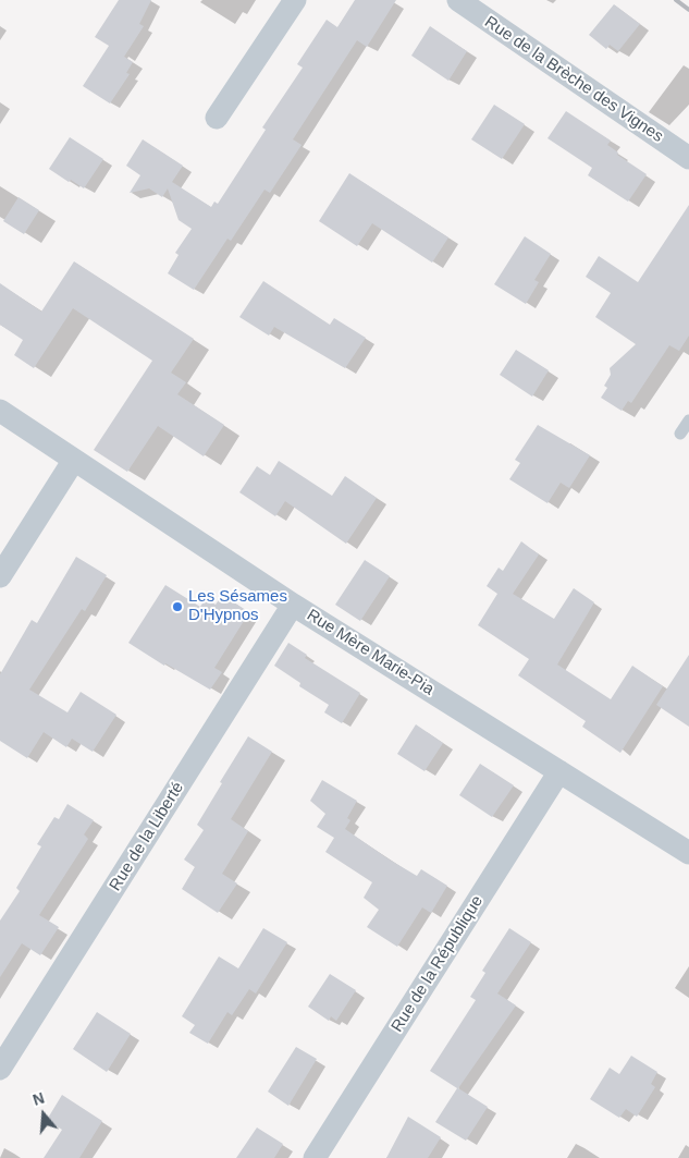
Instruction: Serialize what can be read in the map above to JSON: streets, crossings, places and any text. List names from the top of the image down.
{
  "streets": {
    "street": [
      "Rue de la Brèche des Vignes",
      "Rue Mère Marie-Pia",
      "Rue de la Liberté",
      "Rue de la République"
    ]
  },
  "crossings": [
    ["Rue Mère Marie-Pia", "Rue de la Liberté"],
    ["Rue Mère Marie-Pia", "Rue de la République"]
  ],
  "places": ["Les Sésames D'Hypnos"],
  "north": "top"
}
